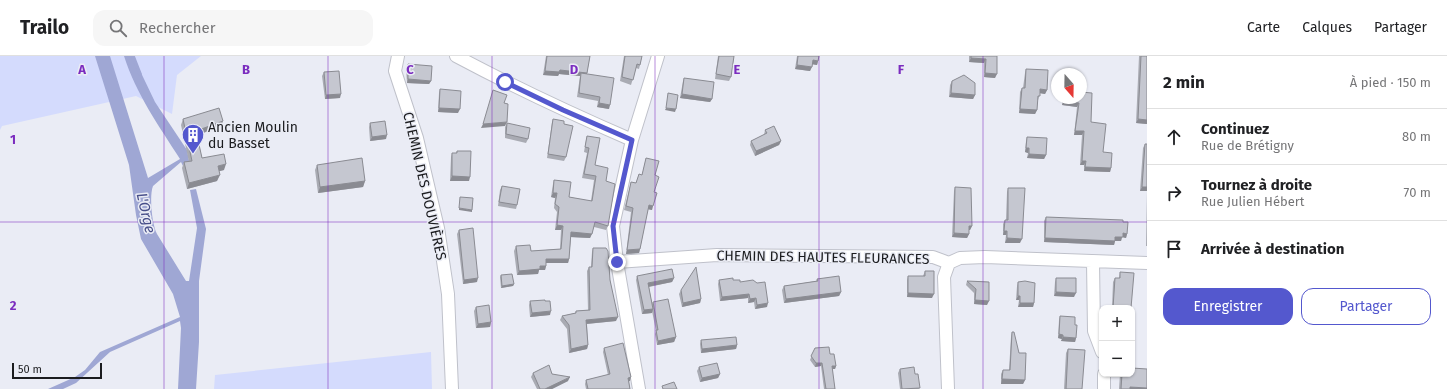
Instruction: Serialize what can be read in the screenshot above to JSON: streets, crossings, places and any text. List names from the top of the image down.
{
  "streets": {
    "street": ["CHEMIN DES DOUVIÈRES", "CHEMIN DES HAUTES FLEURANCES"]
  },
  "water": ["L'Orge"],
  "places": {
    "building": ["Ancien Moulin du Basset"]
  },
  "scale_bar": "50 m",
  "north": "bottom",
  "page": {
    "header": "Trailo",
    "search": "Rechercher",
    "nav": ["Carte", "Calques", "Partager"],
    "heading": ["2 min", "À pied · 150 m"],
    "list": [
      ["Continuez", "Rue de Brétigny", "80 m"],
      ["Tournez à droite", "Rue Julien Hébert", "70 m"],
      "Arrivée à destination"
    ],
    "buttons": ["Enregistrer", "Partager"],
    "map_buttons": ["+", "−"],
    "scale": "50 m"
  },
  "grid": {
    "columns": [
      "A",
      "B",
      "C",
      "D",
      "E",
      "F"
    ],
    "rows": ["1", "2"]
  }
}
